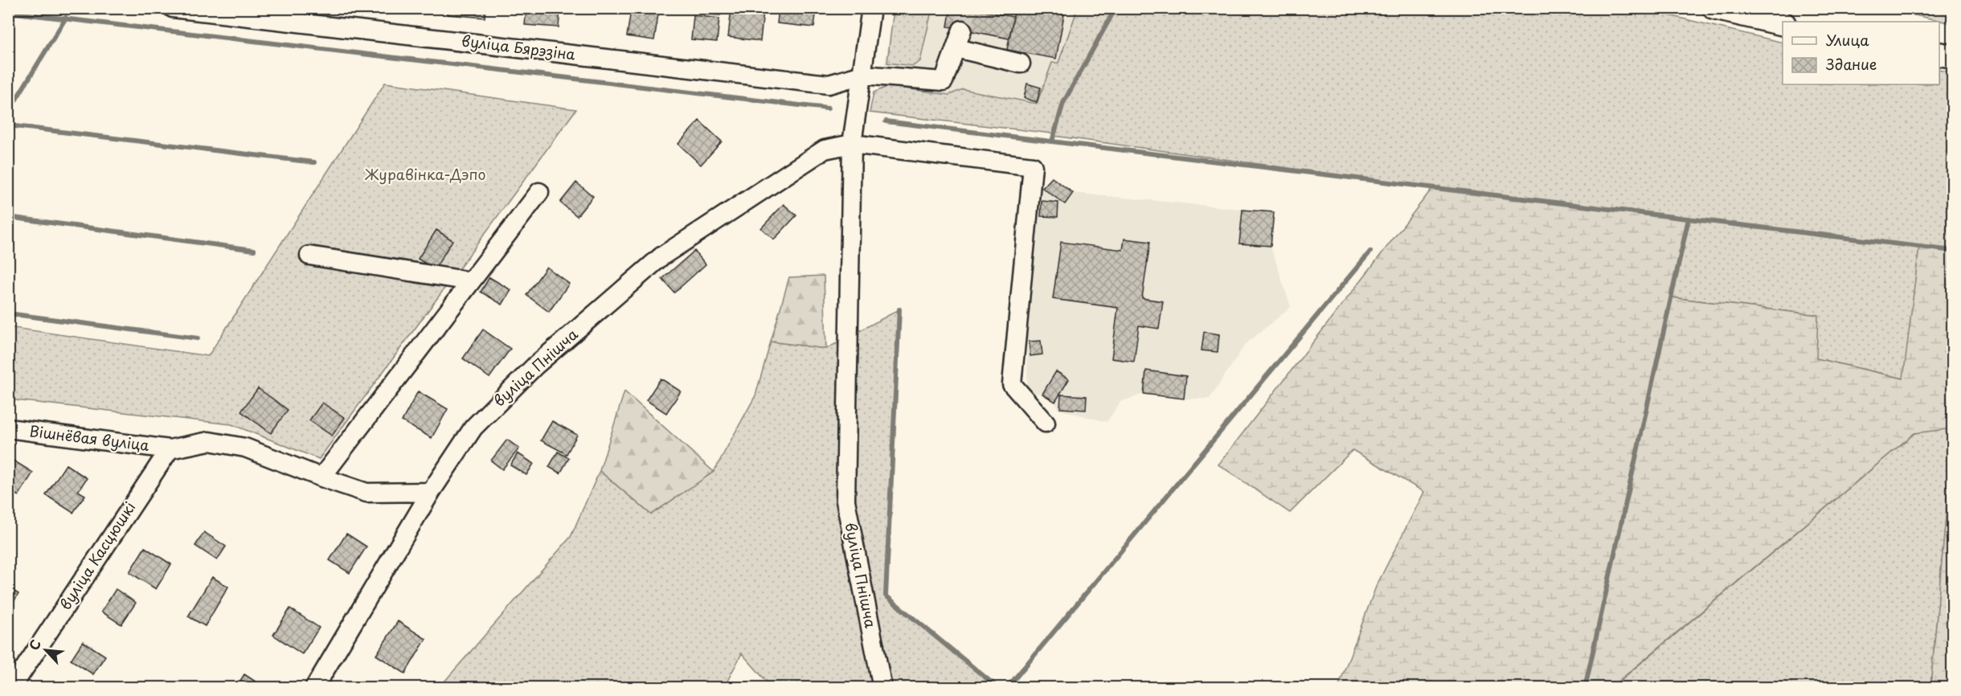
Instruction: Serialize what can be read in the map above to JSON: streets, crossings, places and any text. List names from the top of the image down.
{
  "streets": {
    "street": [
      "вуліца Бярэзіна",
      "вуліца Пнішча",
      "Вішнёвая вуліца",
      "вуліца Касцюшкі"
    ]
  },
  "crossings": [
    ["вуліца Бярэзіна", "вуліца Пнішча"],
    ["вуліца Пнішча", "Вішнёвая вуліца"],
    ["Вішнёвая вуліца", "вуліца Касцюшкі"]
  ],
  "parks": ["Журавінка-Дэпо"],
  "legend": ["Улица", "Здание"],
  "north": "top left"
}
